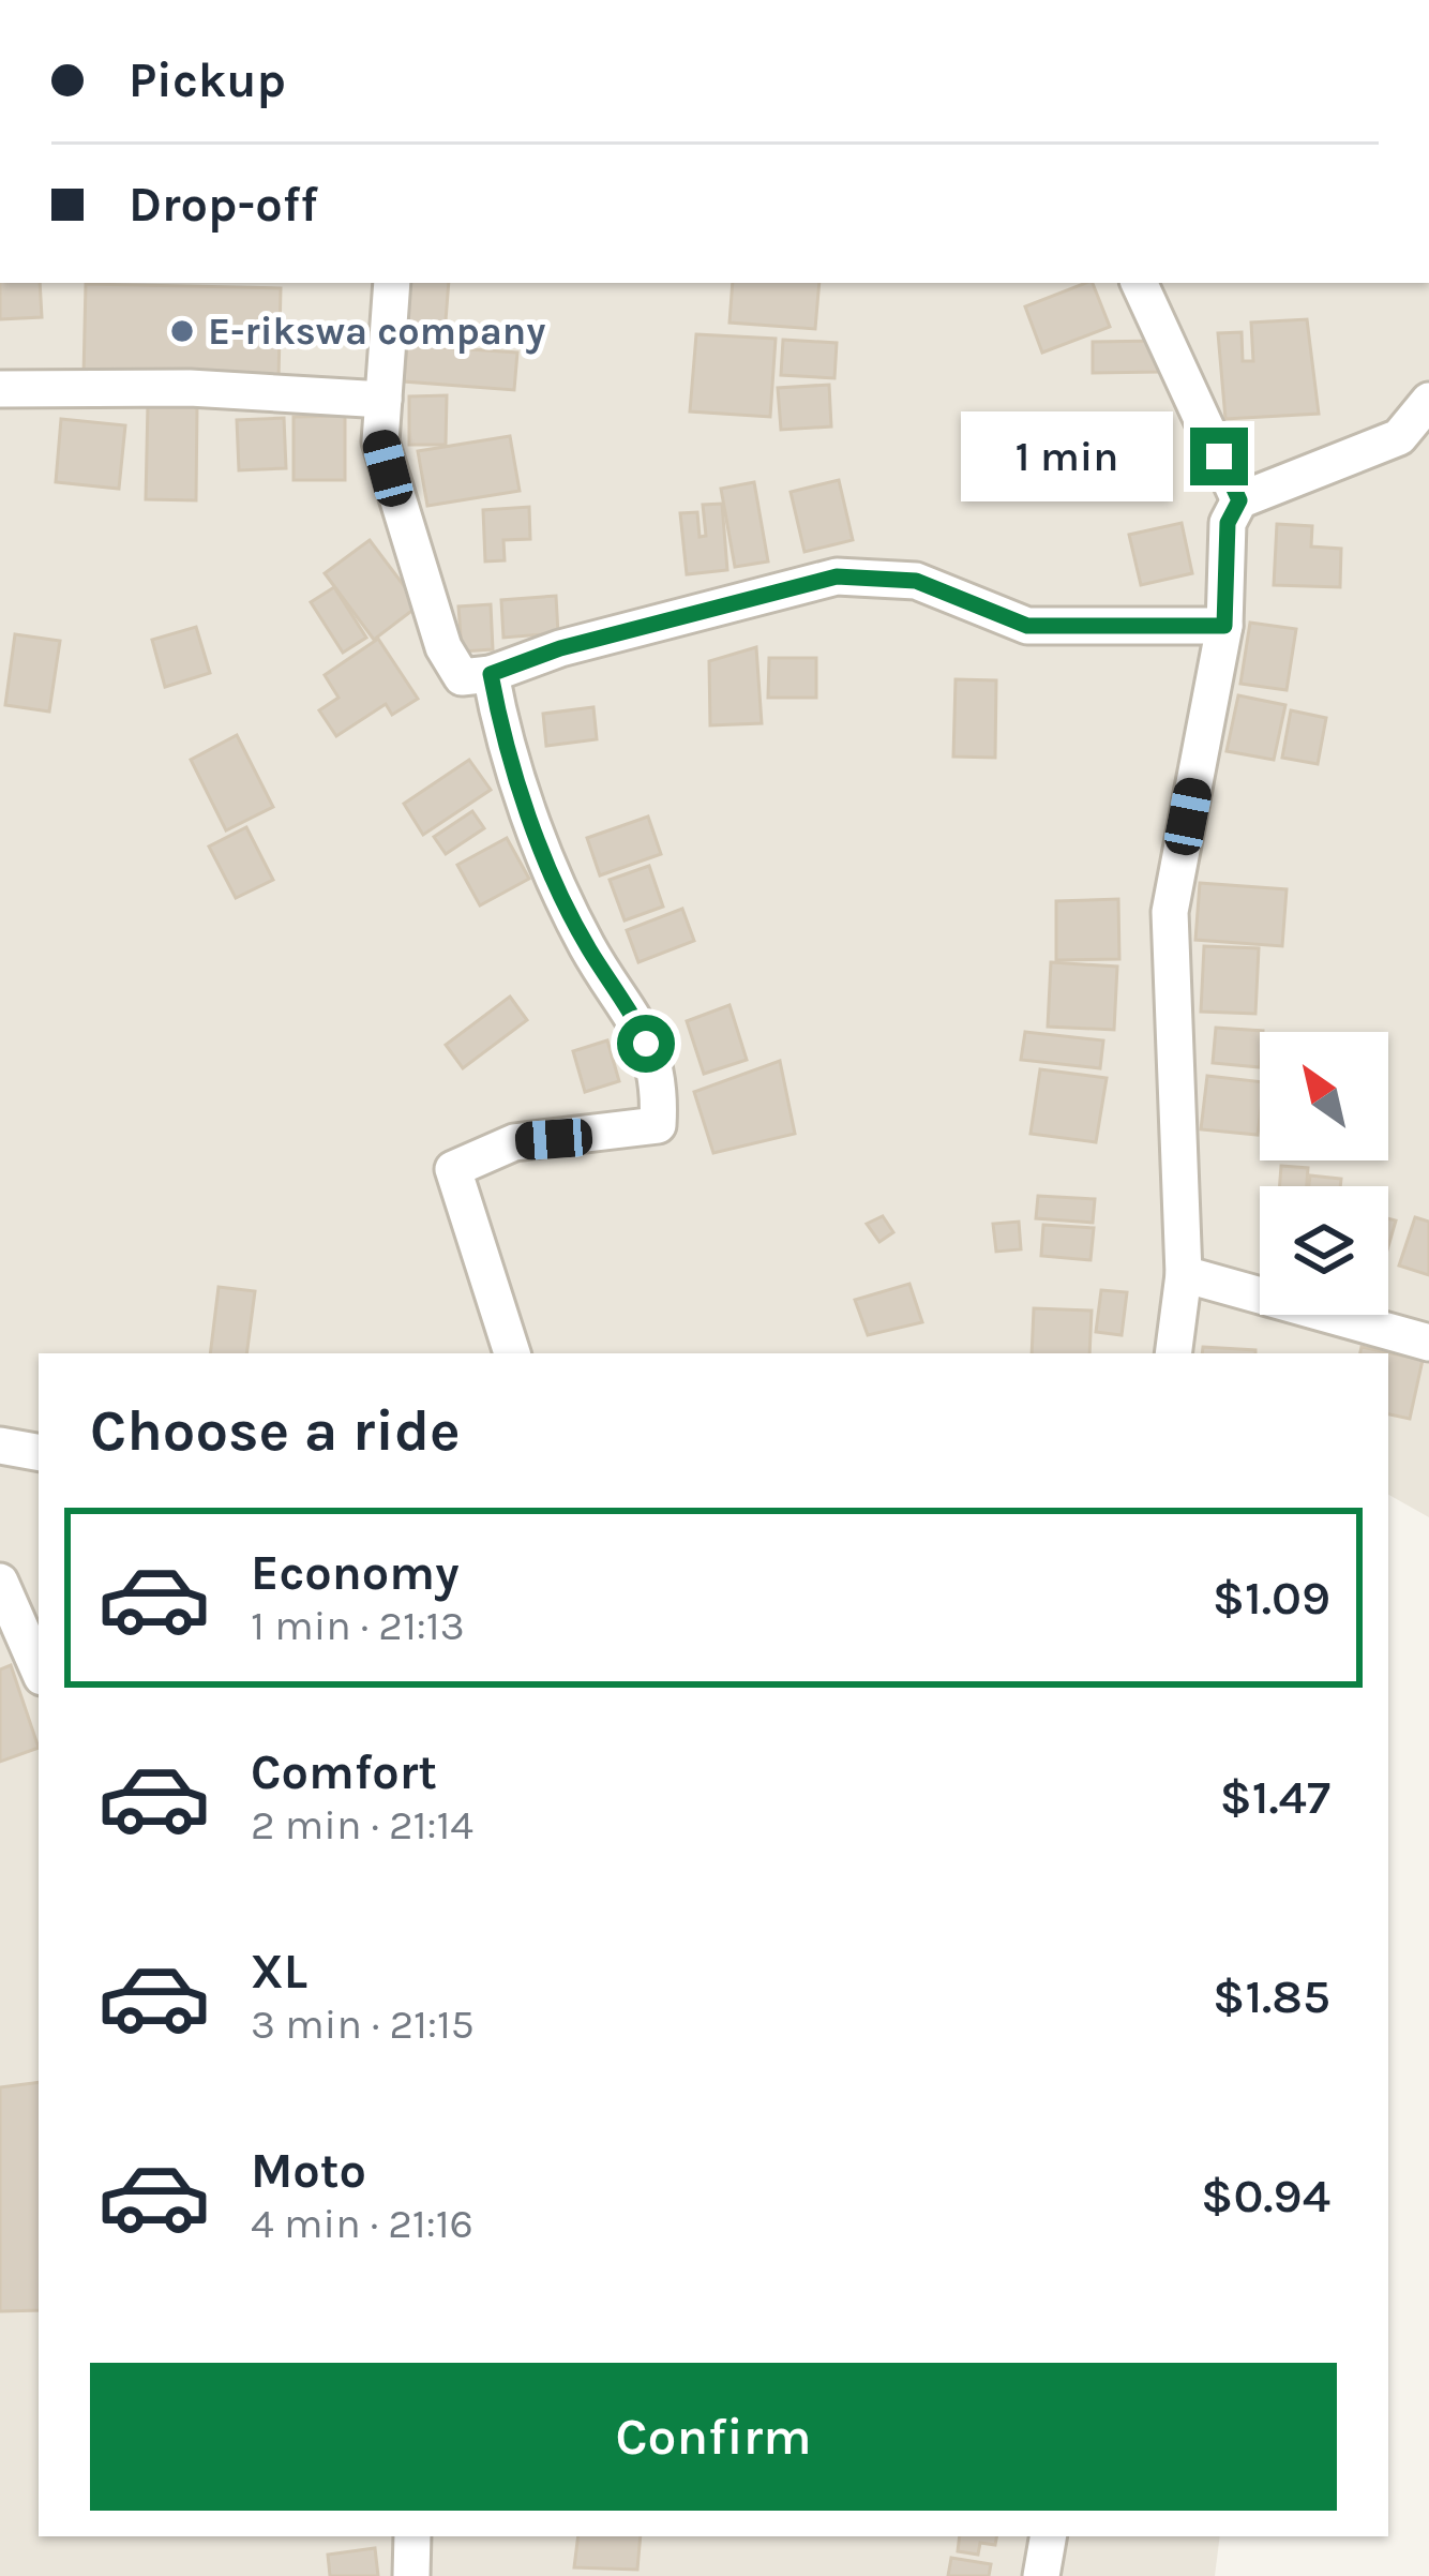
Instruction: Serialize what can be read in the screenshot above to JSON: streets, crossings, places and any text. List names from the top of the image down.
{
  "places": ["E-rikswa company"],
  "north": "top left",
  "page": {
    "banner": ["Pickup", "Drop-off"],
    "bubble": "1 min",
    "heading": "Choose a ride",
    "list": [
      {
        "name": "Economy",
        "note": "1 min · 21:13",
        "value": "$1.09"
      },
      {
        "name": "Comfort",
        "note": "2 min · 21:14",
        "value": "$1.47"
      },
      {
        "name": "XL",
        "note": "3 min · 21:15",
        "value": "$1.85"
      },
      {
        "name": "Moto",
        "note": "4 min · 21:16",
        "value": "$0.94"
      }
    ],
    "buttons": "Confirm"
  }
}
